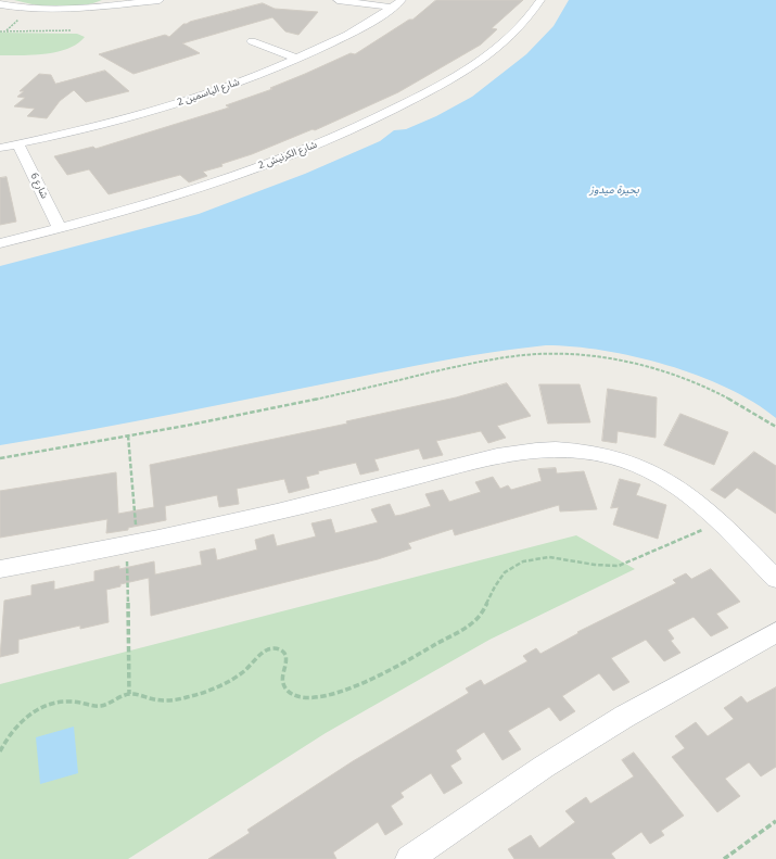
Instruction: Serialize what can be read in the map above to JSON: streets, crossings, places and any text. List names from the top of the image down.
{
  "streets": {
    "street": ["شارع الياسمين 2", "شارع الكرنيش 2", "شارع 6"]
  },
  "crossings": [
    ["شارع الياسمين 2", "شارع 6"],
    ["شارع الكرنيش 2", "شارع 6"]
  ],
  "water": ["بحيرة ميدوز"]
}
